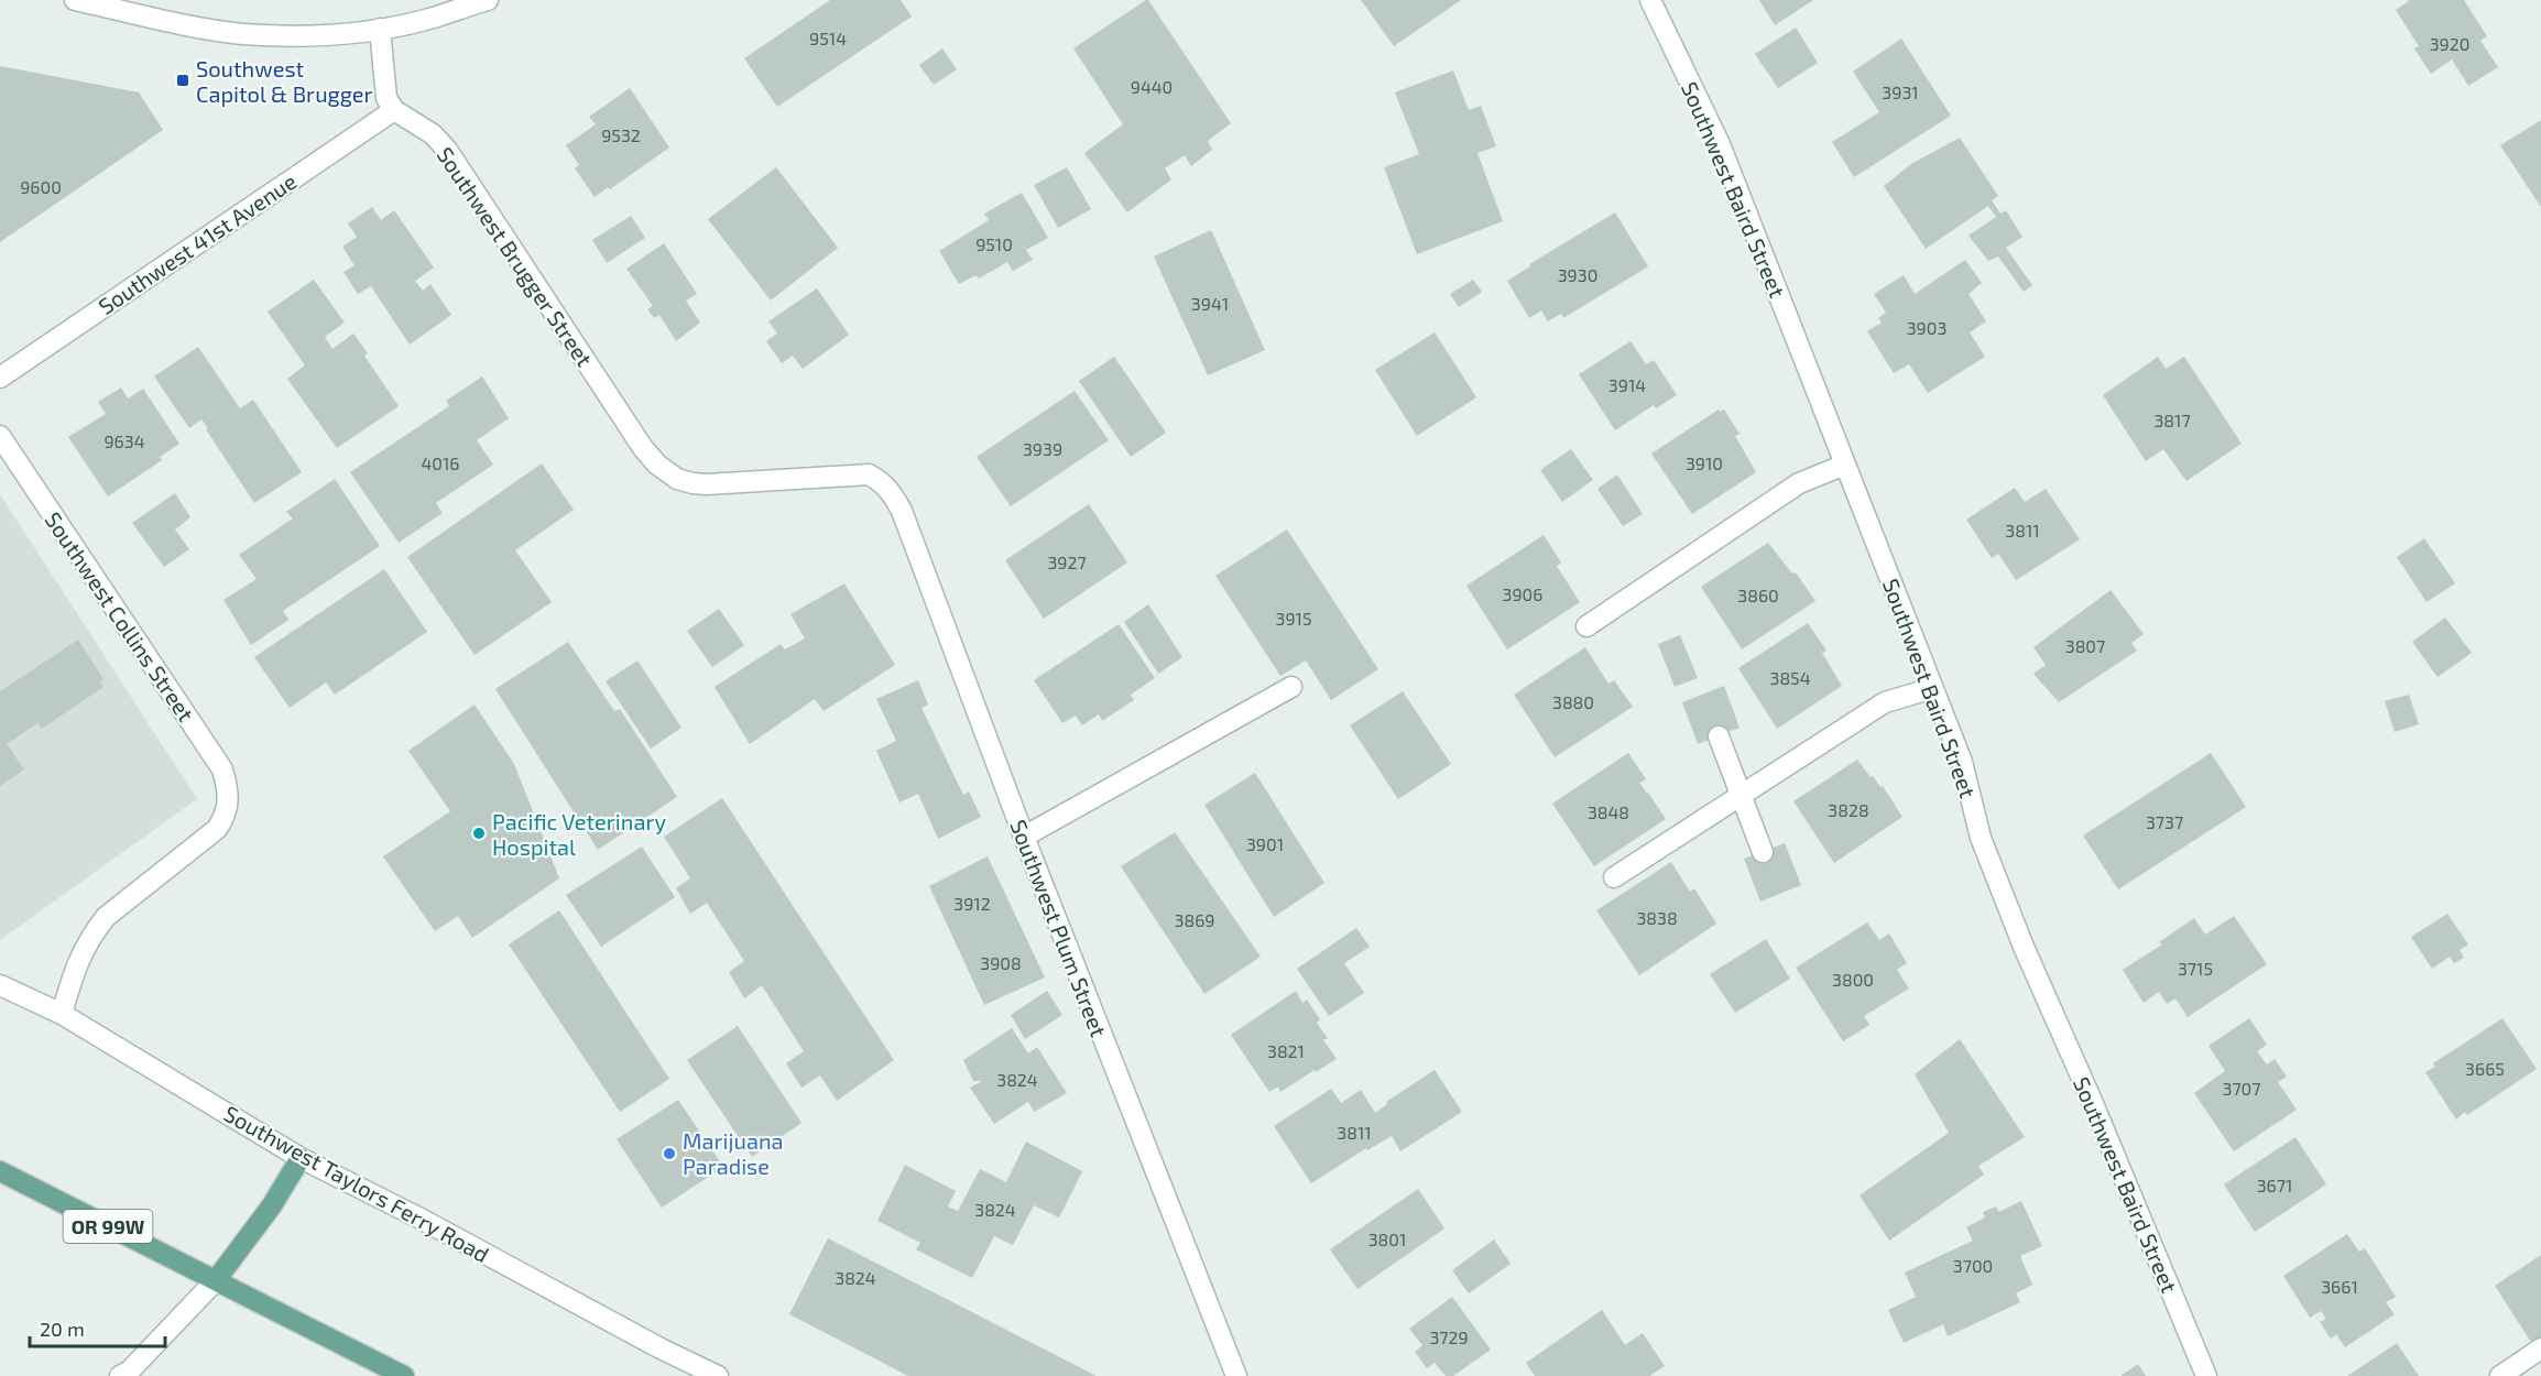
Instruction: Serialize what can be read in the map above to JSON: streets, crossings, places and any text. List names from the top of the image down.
{
  "streets": {
    "main road": ["OR 99W"],
    "street": [
      "Southwest Baird Street",
      "Southwest 41st Avenue",
      "Southwest Brugger Street",
      "Southwest Collins Street",
      "Southwest Plum Street",
      "Southwest Taylors Ferry Road"
    ]
  },
  "crossings": [
    ["Southwest 41st Avenue", "Southwest Brugger Street"],
    ["Southwest Brugger Street", "Southwest Plum Street"],
    ["Southwest Collins Street", "Southwest Taylors Ferry Road"]
  ],
  "places": {
    "transit": ["Southwest Capitol & Brugger"],
    "other": ["Pacific Veterinary Hospital", "Marijuana Paradise"]
  },
  "house_numbers": [
    "9514",
    "3920",
    "9440",
    "3931",
    "9532",
    "9600",
    "9510",
    "3930",
    "3941",
    "3903",
    "3914",
    "3817",
    "9634",
    "3939",
    "4016",
    "3910",
    "3811",
    "3927",
    "3906",
    "3860",
    "3915",
    "3807",
    "3854",
    "3880",
    "3828",
    "3848",
    "3737",
    "3901",
    "3912",
    "3838",
    "3869",
    "3908",
    "3715",
    "3800",
    "3821",
    "3665",
    "3824",
    "3707",
    "3811",
    "3671",
    "3824",
    "3801",
    "3700",
    "3824",
    "3661",
    "3729"
  ],
  "scale_bar": "20 m"
}
